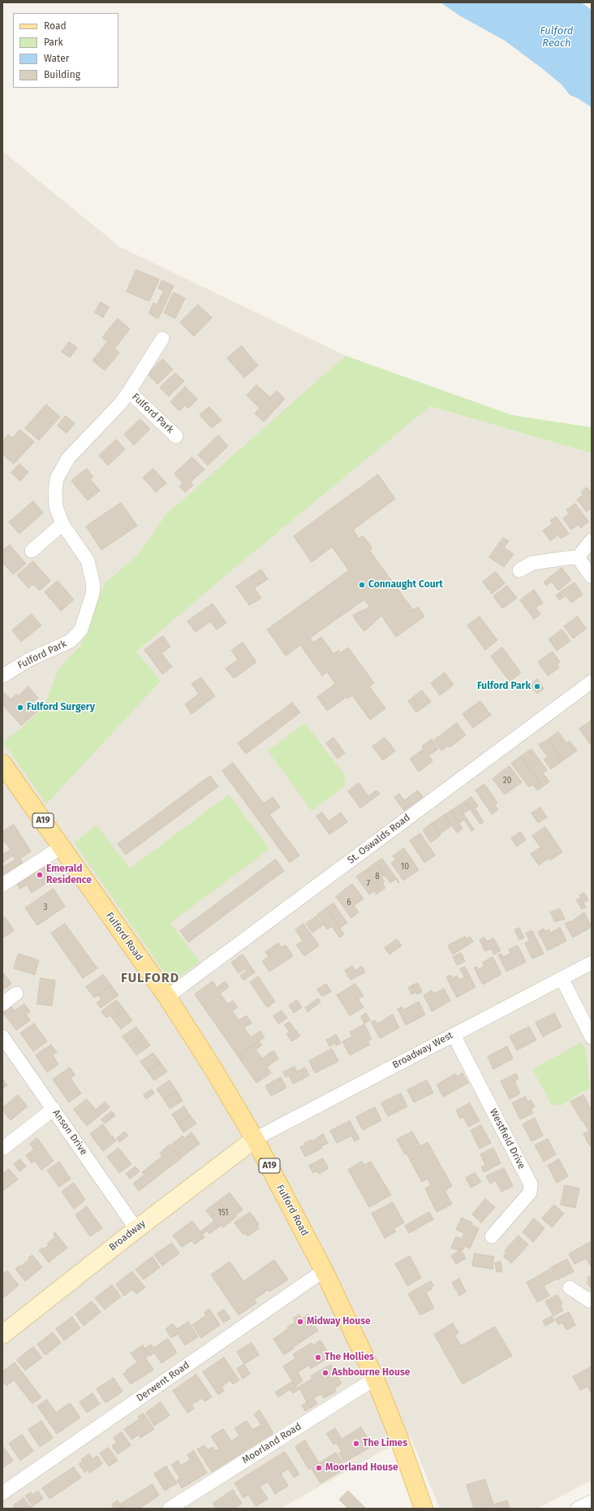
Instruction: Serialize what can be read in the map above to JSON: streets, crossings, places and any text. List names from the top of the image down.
{
  "streets": {
    "main road": ["A19", "Fulford Road"],
    "street": [
      "Fulford Park",
      "St. Oswalds Road",
      "Broadway West",
      "Anson Drive",
      "Westfield Drive",
      "Broadway",
      "Derwent Road",
      "Moorland Road"
    ]
  },
  "crossings": [
    ["A19", "Fulford Road"],
    ["St. Oswalds Road", "Fulford Road"],
    ["Fulford Road", "Broadway West"],
    ["Fulford Road", "Broadway"],
    ["Fulford Road", "Derwent Road"],
    ["Fulford Road", "Moorland Road"],
    ["Broadway West", "Westfield Drive"],
    ["Broadway West", "Broadway"],
    ["Anson Drive", "Broadway"]
  ],
  "districts": ["FULFORD"],
  "water": ["Fulford Reach"],
  "places": [
    "Connaught Court",
    "Fulford Park",
    "Fulford Surgery",
    "Emerald Residence",
    "Midway House",
    "The Hollies",
    "Ashbourne House",
    "The Limes",
    "Moorland House"
  ],
  "house_numbers": [
    "20",
    "10",
    "8",
    "7",
    "6",
    "3",
    "151"
  ],
  "legend": [
    "Road",
    "Park",
    "Water",
    "Building"
  ]
}
